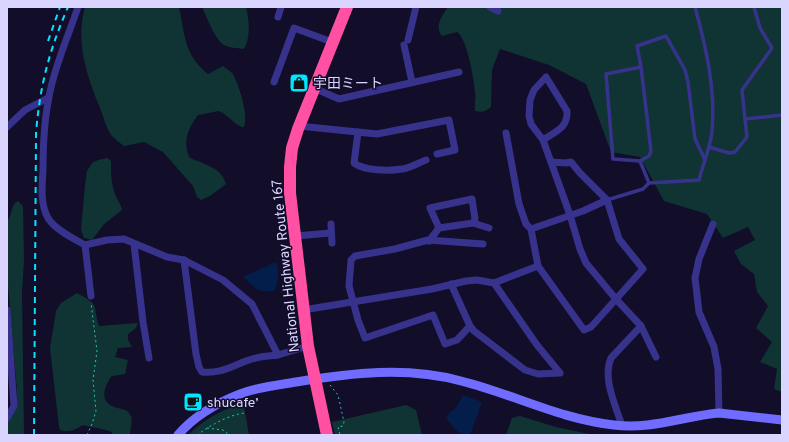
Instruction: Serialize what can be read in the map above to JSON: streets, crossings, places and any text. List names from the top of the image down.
{
  "streets": {
    "highway": ["National Highway Route 167"]
  },
  "places": {
    "shop": ["宇田ミート"],
    "cafe": ["shucafe’"]
  }
}
